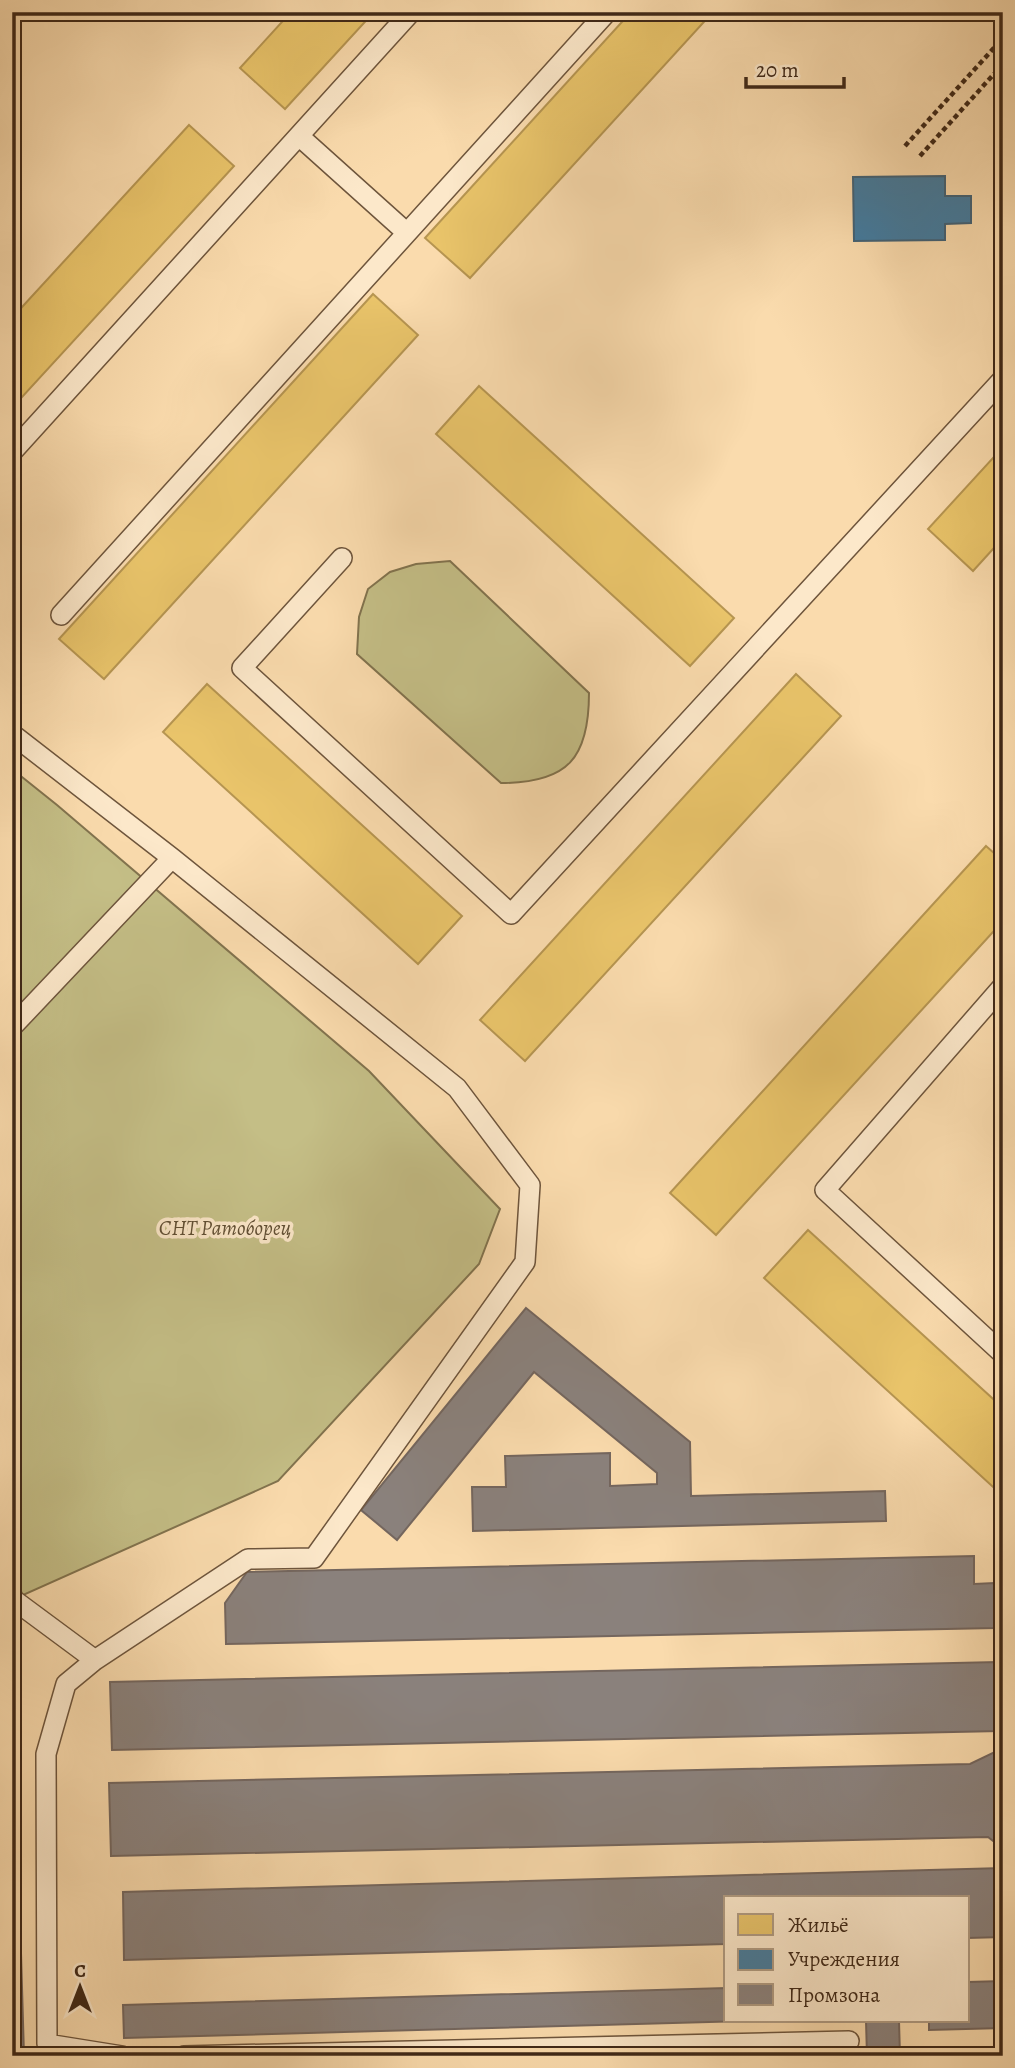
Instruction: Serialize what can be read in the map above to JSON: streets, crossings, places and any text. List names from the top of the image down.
{
  "parks": ["СНТ Ратоборец"],
  "legend": ["Жильё", "Учреждения", "Промзона"],
  "scale_bar": "20 m",
  "north": "top"
}
